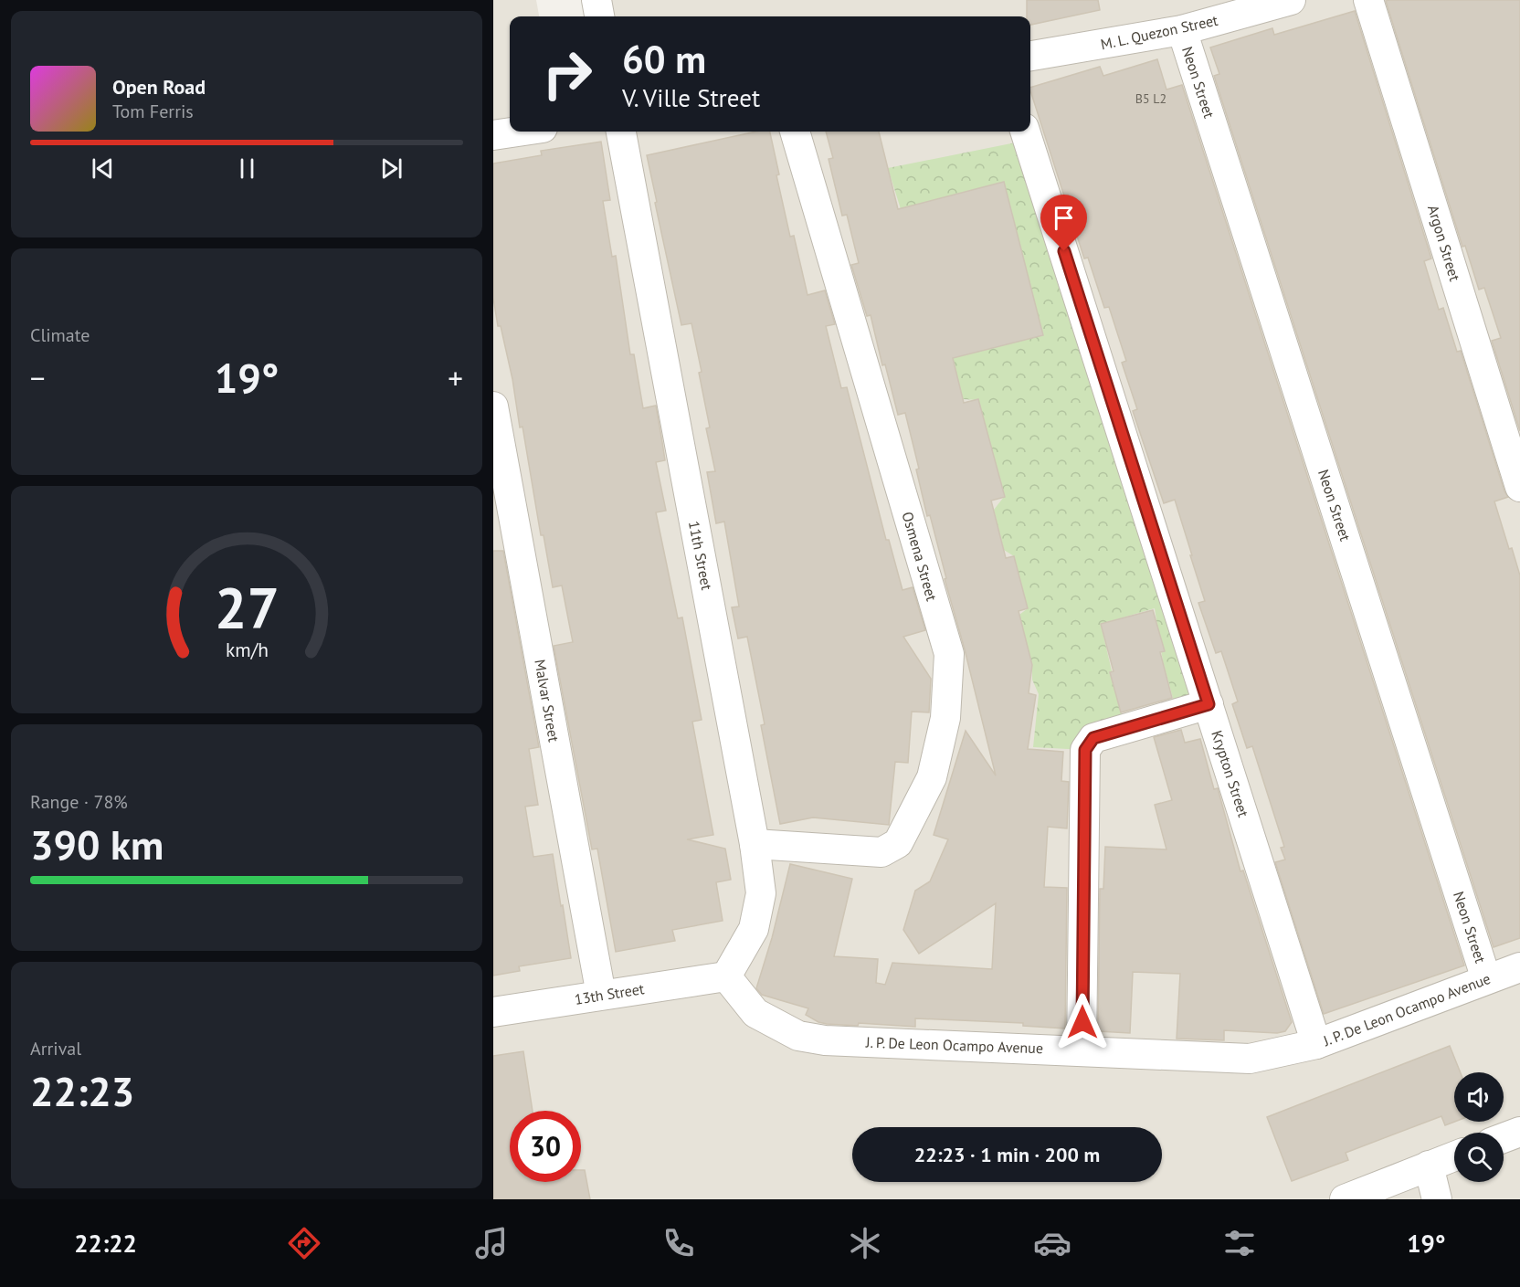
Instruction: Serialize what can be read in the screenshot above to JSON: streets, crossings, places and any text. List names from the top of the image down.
{
  "streets": {
    "street": [
      "M. L. Quezon Street",
      "Neon Street",
      "Argon Street",
      "11th Street",
      "Osmena Street",
      "Malvar Street",
      "Krypton Street",
      "13th Street",
      "J. P. De Leon Ocampo Avenue"
    ]
  },
  "crossings": [
    ["M. L. Quezon Street", "Neon Street"],
    ["Neon Street", "J. P. De Leon Ocampo Avenue"],
    ["11th Street", "Osmena Street"],
    ["11th Street", "13th Street"],
    ["11th Street", "J. P. De Leon Ocampo Avenue"],
    ["Malvar Street", "13th Street"],
    ["Krypton Street", "J. P. De Leon Ocampo Avenue"],
    ["13th Street", "J. P. De Leon Ocampo Avenue"]
  ],
  "house_numbers": ["B5 L2"],
  "page": {
    "turn": ["60 m", "V. Ville Street"],
    "song": ["Open Road", "Tom Ferris"],
    "tile": [
      "Climate",
      ["Range · 78%", "390 km"],
      ["Arrival", "22:23"]
    ],
    "heat": ["−", "19°", "+"],
    "limit": "30",
    "trip": "22:23 · 1 min · 200 m",
    "tabs": ["22:22", "19°"],
    "gauge": ["27", "km/h"]
  }
}
